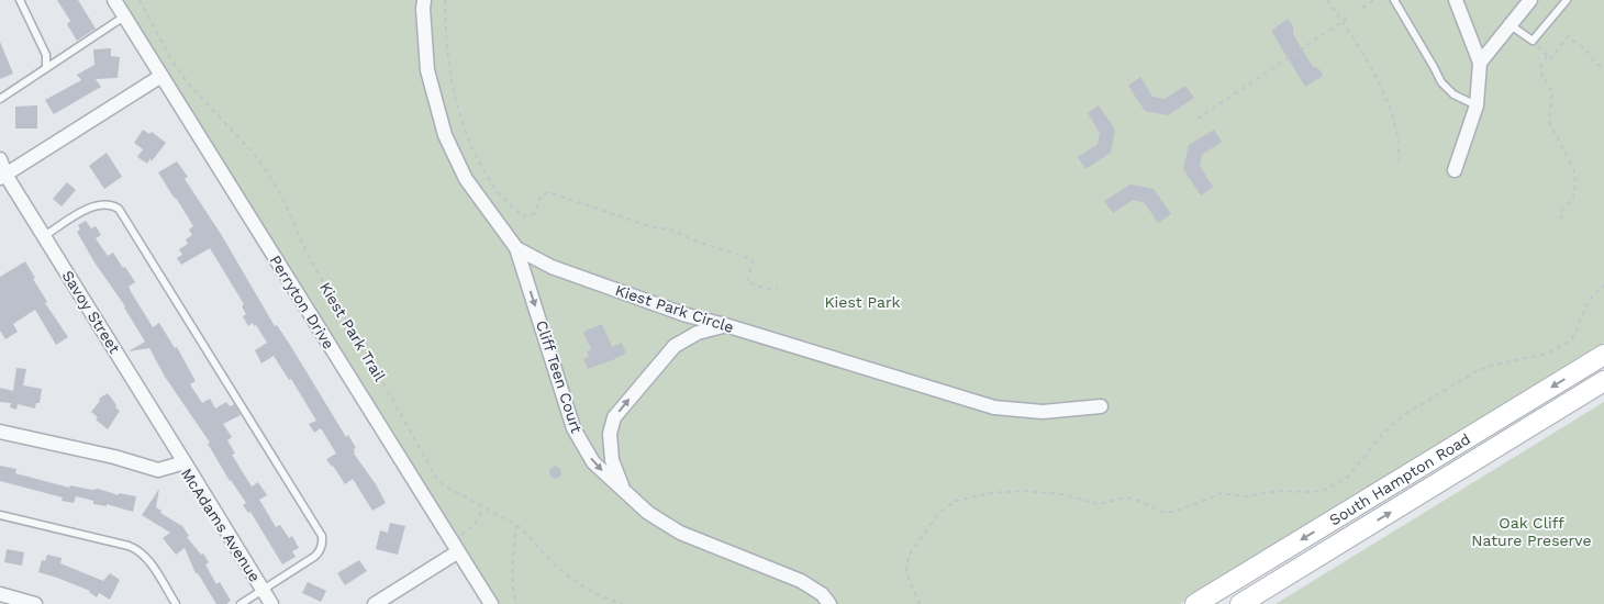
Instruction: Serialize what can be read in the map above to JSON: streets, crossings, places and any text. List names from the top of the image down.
{
  "streets": {
    "main road": ["South Hampton Road"],
    "street": [
      "Perryton Drive",
      "Kiest Park Circle",
      "Savoy Street",
      "Cliff Teen Court",
      "McAdams Avenue"
    ],
    "path": ["Kiest Park Trail"]
  },
  "crossings": [
    ["Kiest Park Circle", "Cliff Teen Court"],
    ["Savoy Street", "McAdams Avenue"]
  ],
  "parks": ["Kiest Park", "Oak Cliff Nature Preserve"]
}
